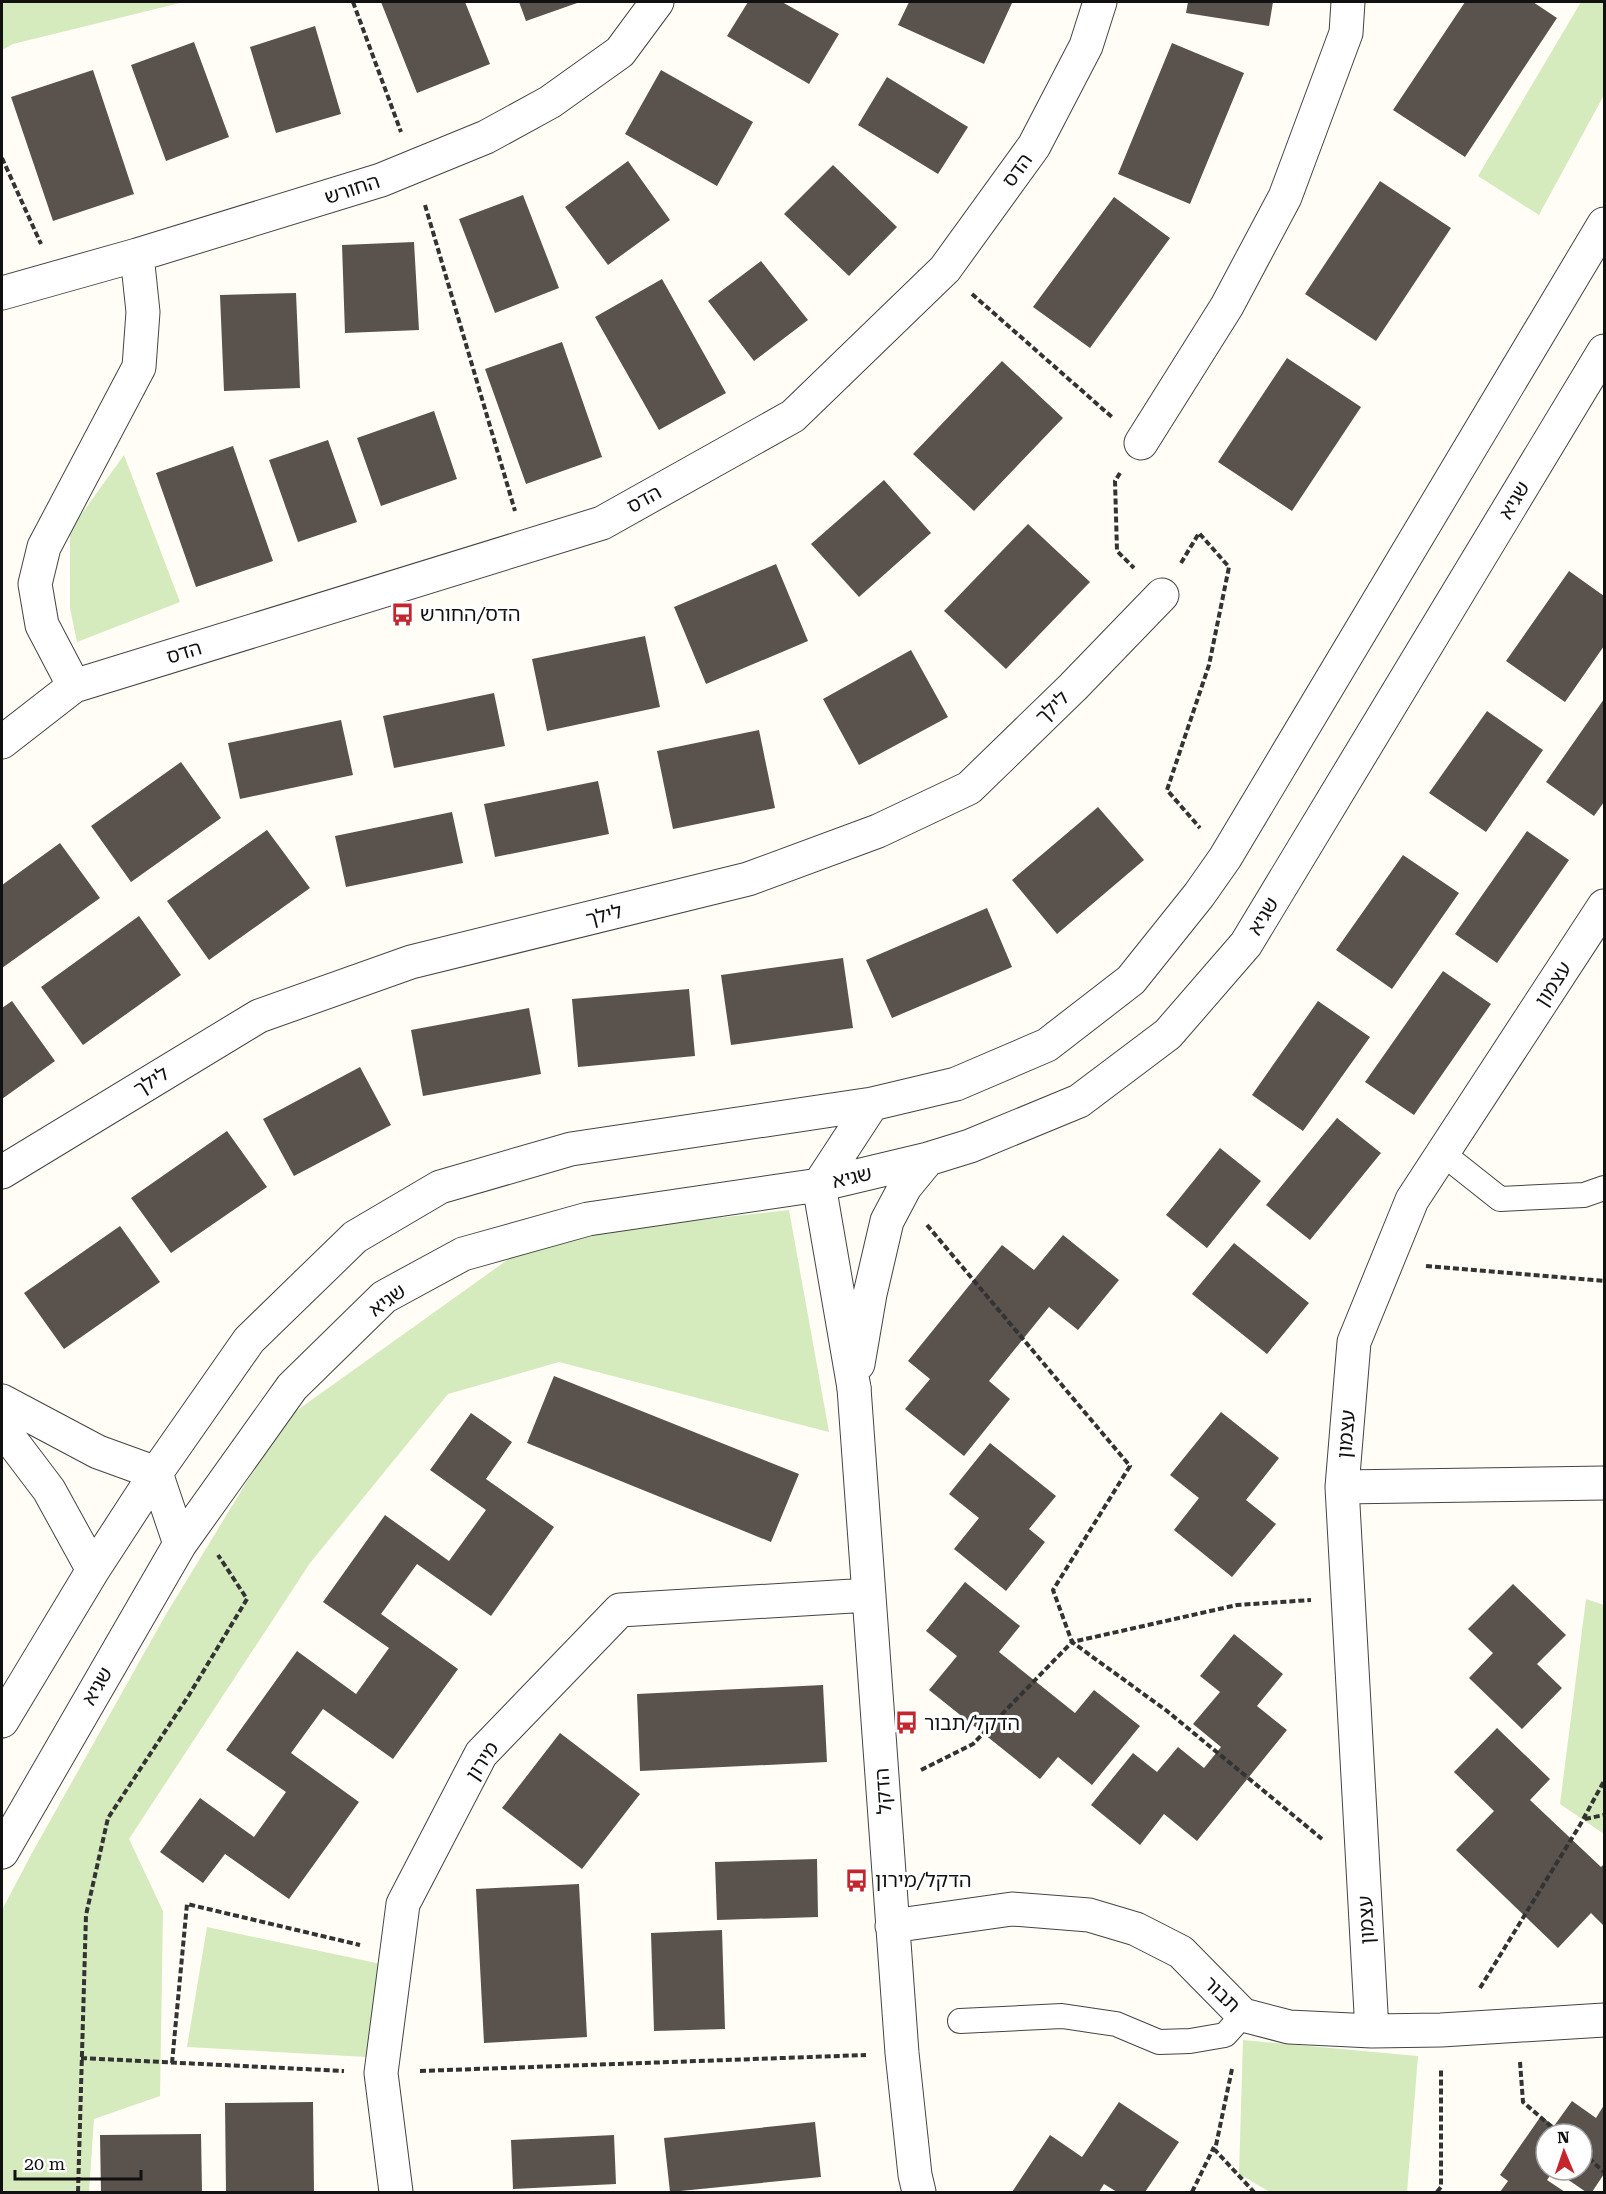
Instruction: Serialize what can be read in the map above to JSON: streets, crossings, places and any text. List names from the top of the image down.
{
  "streets": {
    "street": [
      "הדס",
      "החורש",
      "שגיא",
      "לילך",
      "עצמון",
      "מירון",
      "הדקל",
      "תבור"
    ]
  },
  "crossings": [
    ["עצמון", "תבור"],
    ["מירון", "הדקל"],
    ["הדקל", "תבור"]
  ],
  "places": {
    "bus stop": ["הדס/החורש", "הדקל/תבור", "הדקל/מירון"]
  },
  "scale_bar": "20 m",
  "north": "top"
}
